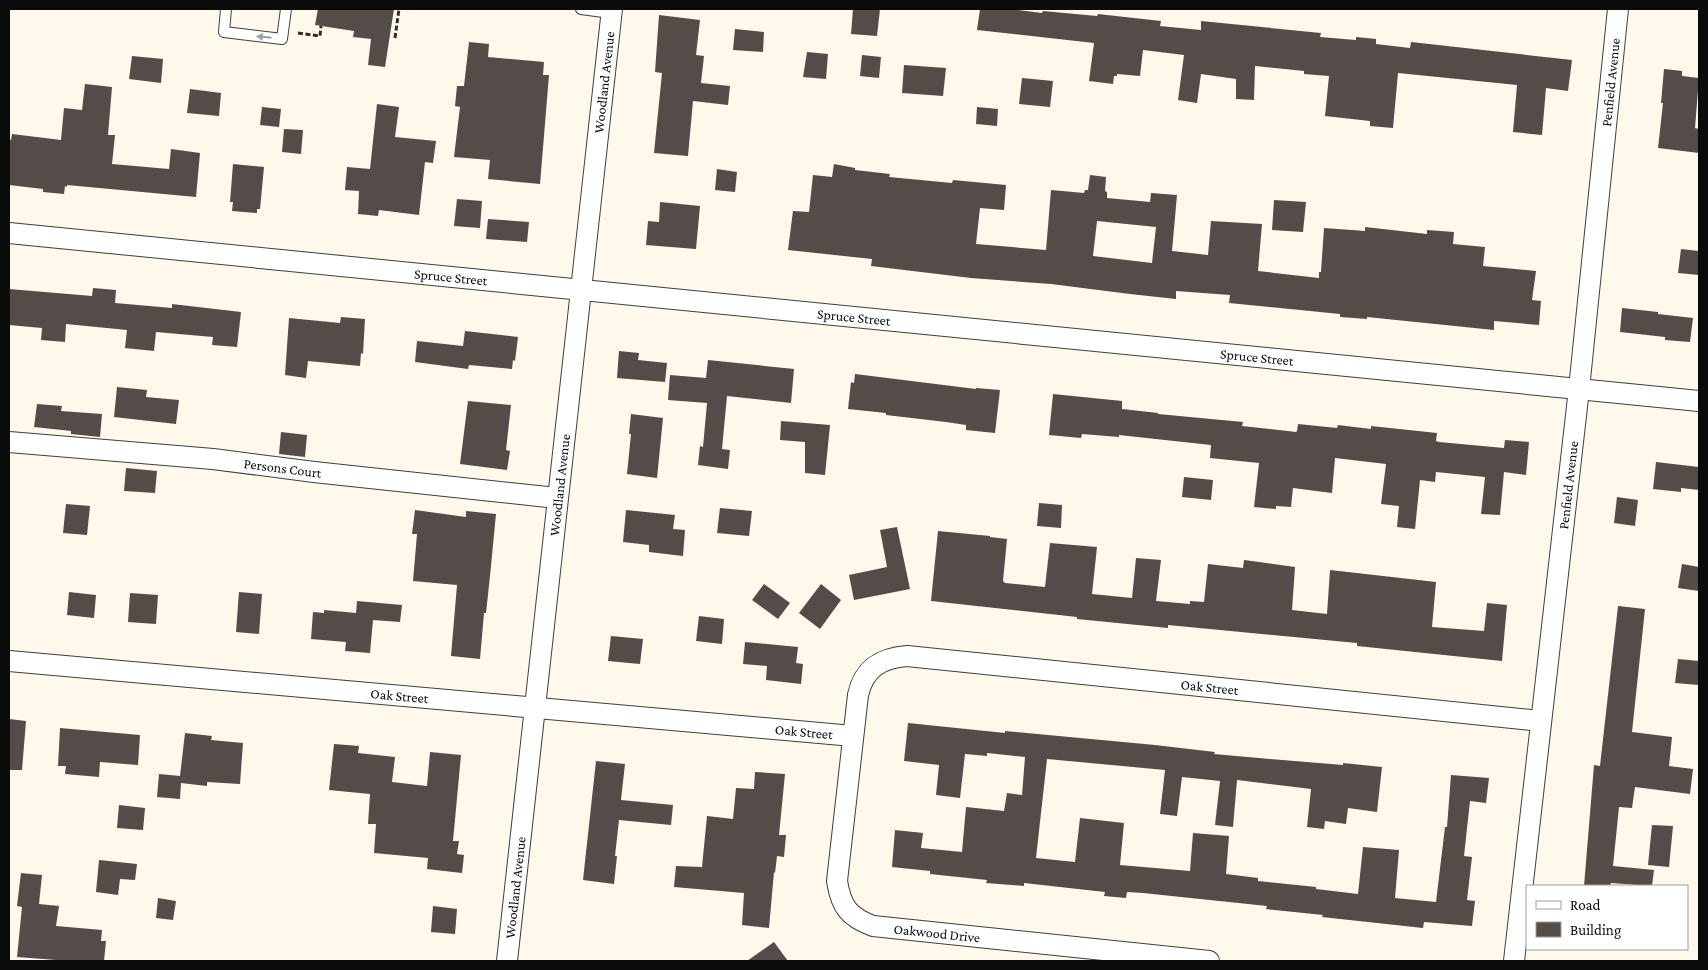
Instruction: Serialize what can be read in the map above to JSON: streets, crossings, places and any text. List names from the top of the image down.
{
  "streets": {
    "street": [
      "Woodland Avenue",
      "Penfield Avenue",
      "Spruce Street",
      "Persons Court",
      "Oak Street",
      "Oakwood Drive"
    ]
  },
  "crossings": [
    ["Woodland Avenue", "Spruce Street"],
    ["Woodland Avenue", "Persons Court"],
    ["Woodland Avenue", "Oak Street"],
    ["Penfield Avenue", "Spruce Street"],
    ["Penfield Avenue", "Oak Street"],
    ["Oak Street", "Oakwood Drive"]
  ],
  "legend": ["Road", "Building"]
}
